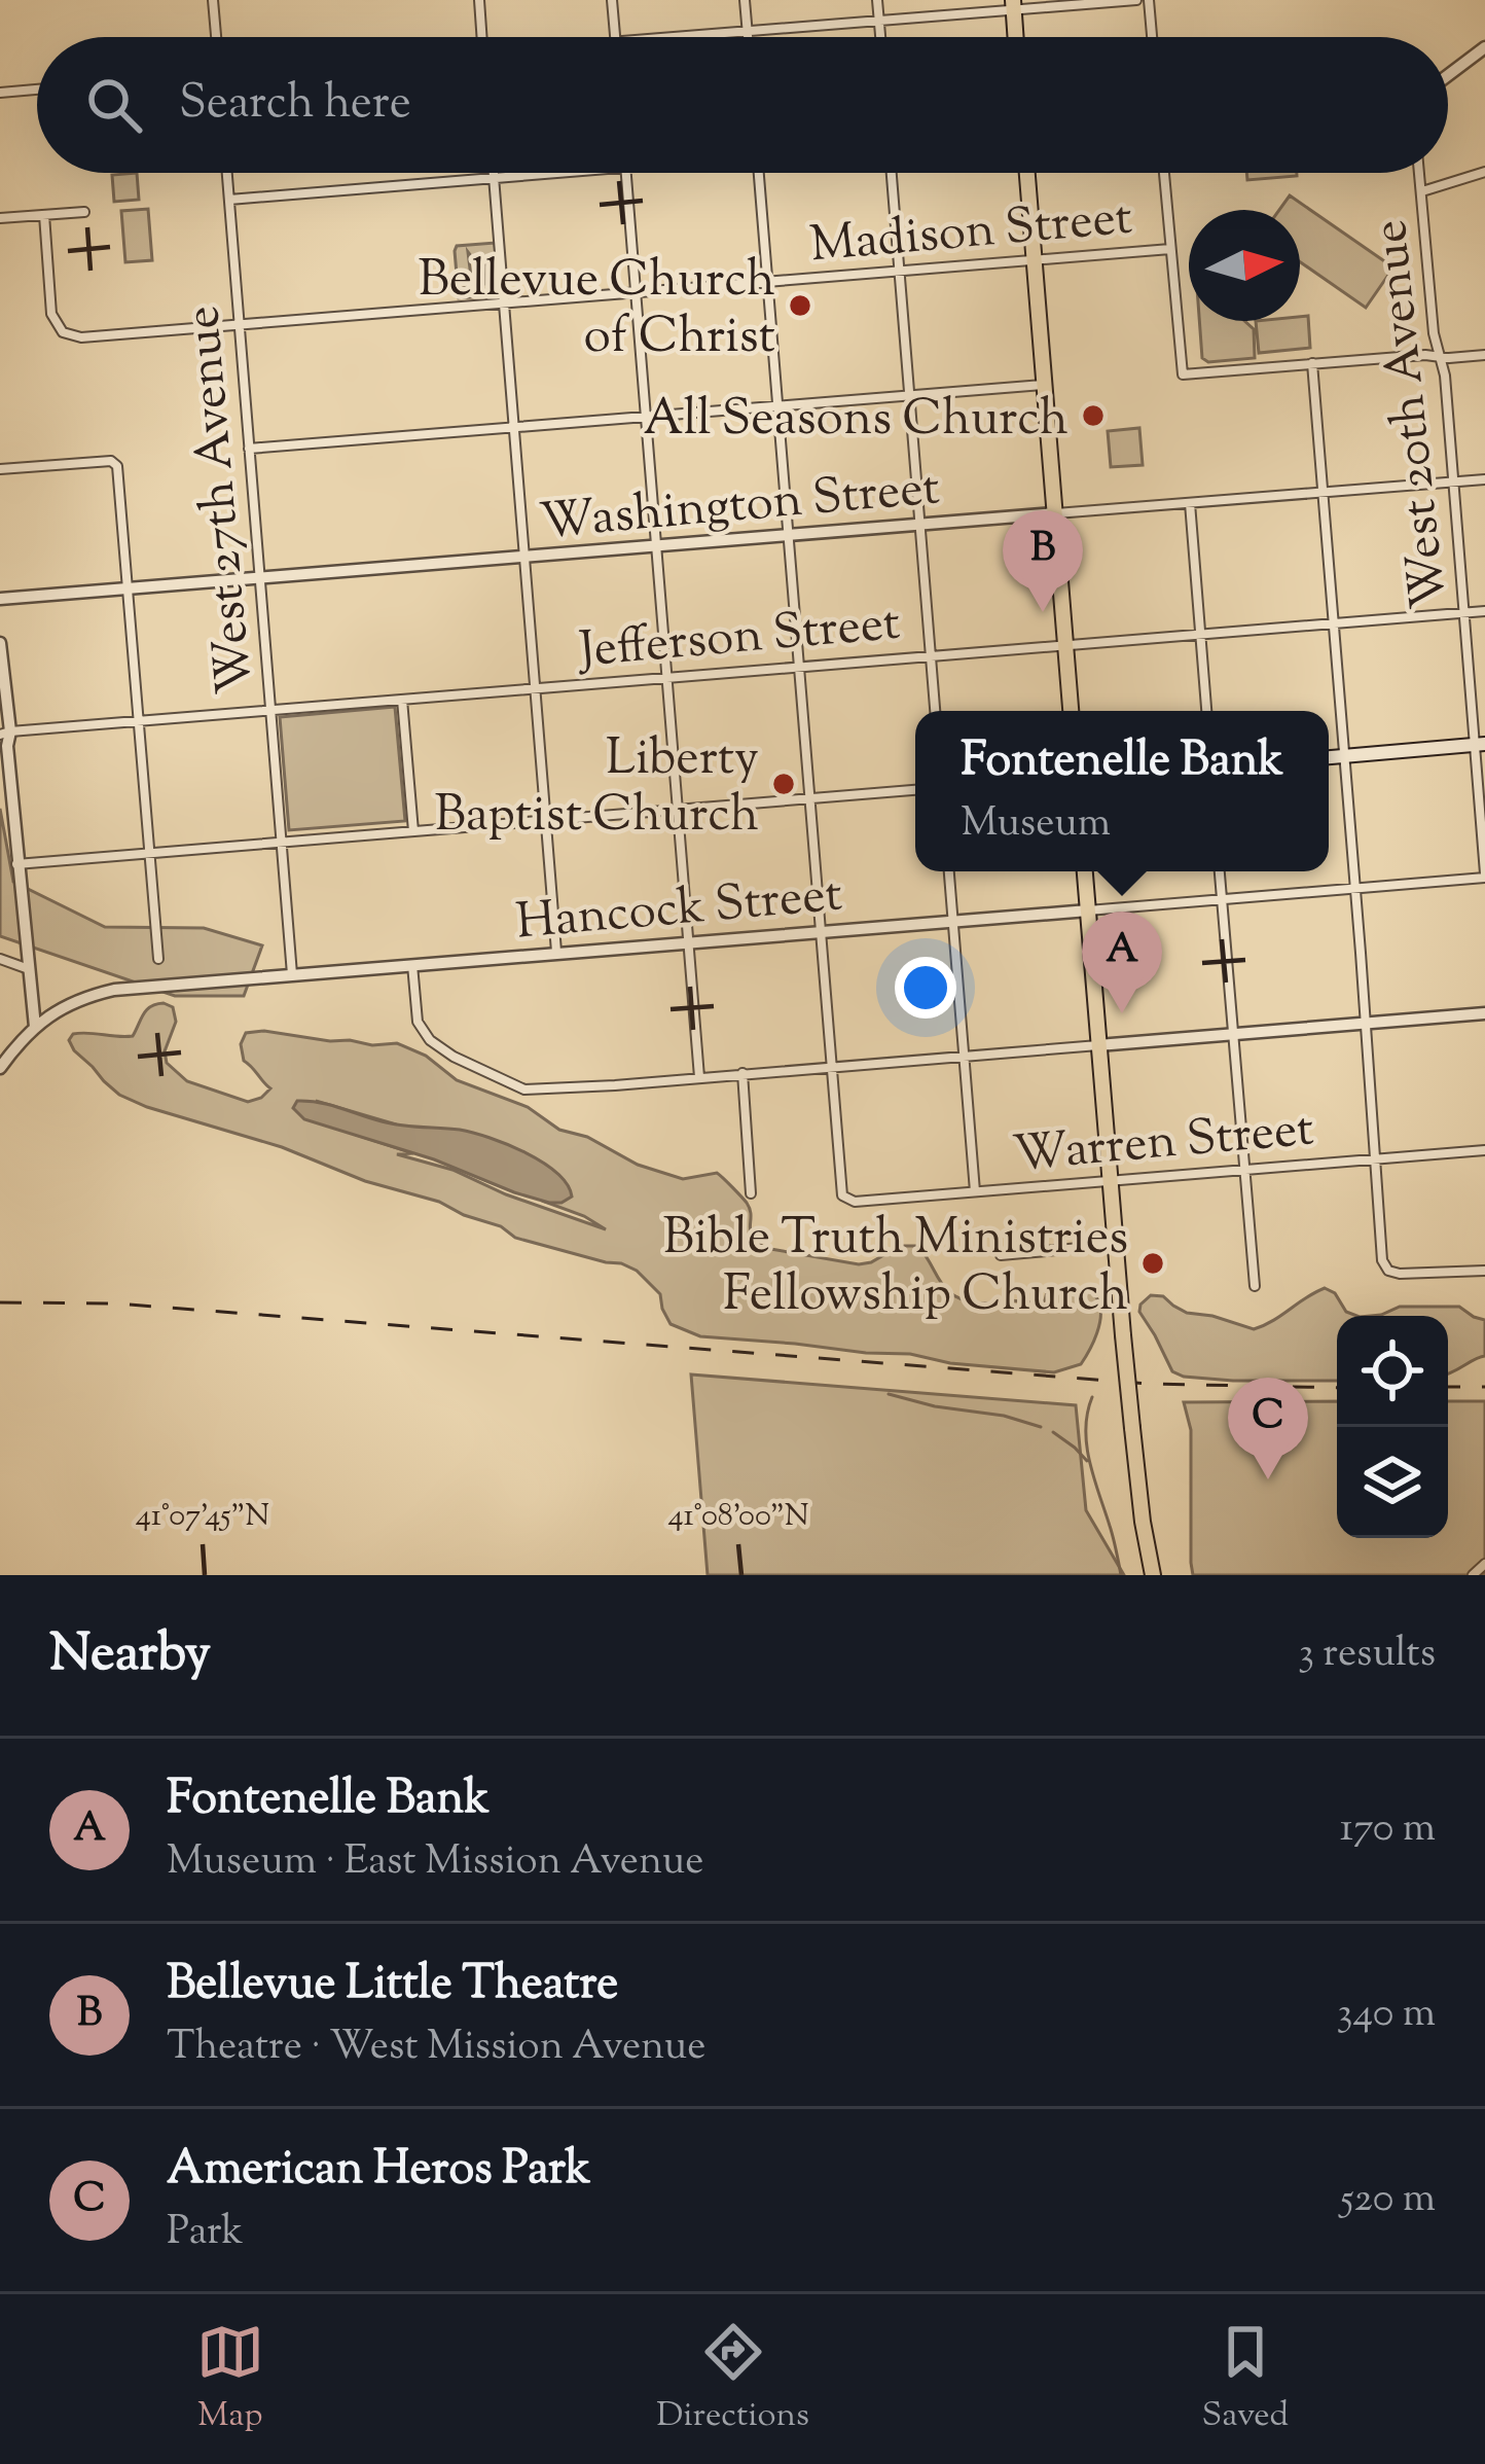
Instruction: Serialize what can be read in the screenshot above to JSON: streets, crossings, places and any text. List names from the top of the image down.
{
  "streets": {
    "street": [
      "Madison Street",
      "West 20th Avenue",
      "West 27th Avenue",
      "Washington Street",
      "Jefferson Street",
      "Hancock Street",
      "Warren Street"
    ]
  },
  "crossings": [
    ["Madison Street", "West 27th Avenue"],
    ["West 20th Avenue", "Washington Street"],
    ["West 20th Avenue", "Jefferson Street"],
    ["West 20th Avenue", "Hancock Street"],
    ["West 27th Avenue", "Washington Street"],
    ["West 27th Avenue", "Jefferson Street"],
    ["West 27th Avenue", "Hancock Street"]
  ],
  "places": [
    "Bellevue Church of Christ",
    "All Seasons Church",
    "Liberty Baptist Church",
    "Bible Truth Ministries Fellowship Church"
  ],
  "north": "right",
  "page": {
    "search": "Search here",
    "pins": ["B", "A", "C"],
    "popup": ["Fontenelle Bank", "Museum"],
    "heading": ["Nearby", "3 results"],
    "list": [
      {
        "mark": "A",
        "name": "Fontenelle Bank",
        "note": "Museum · East Mission Avenue",
        "value": "170 m"
      },
      {
        "mark": "B",
        "name": "Bellevue Little Theatre",
        "note": "Theatre · West Mission Avenue",
        "value": "340 m"
      },
      {
        "mark": "C",
        "name": "American Heros Park",
        "note": "Park",
        "value": "520 m"
      }
    ],
    "nav": ["Map", "Directions", "Saved"]
  },
  "coordinates": ["41°07'45\"N", "41°08'00\"N"]
}
